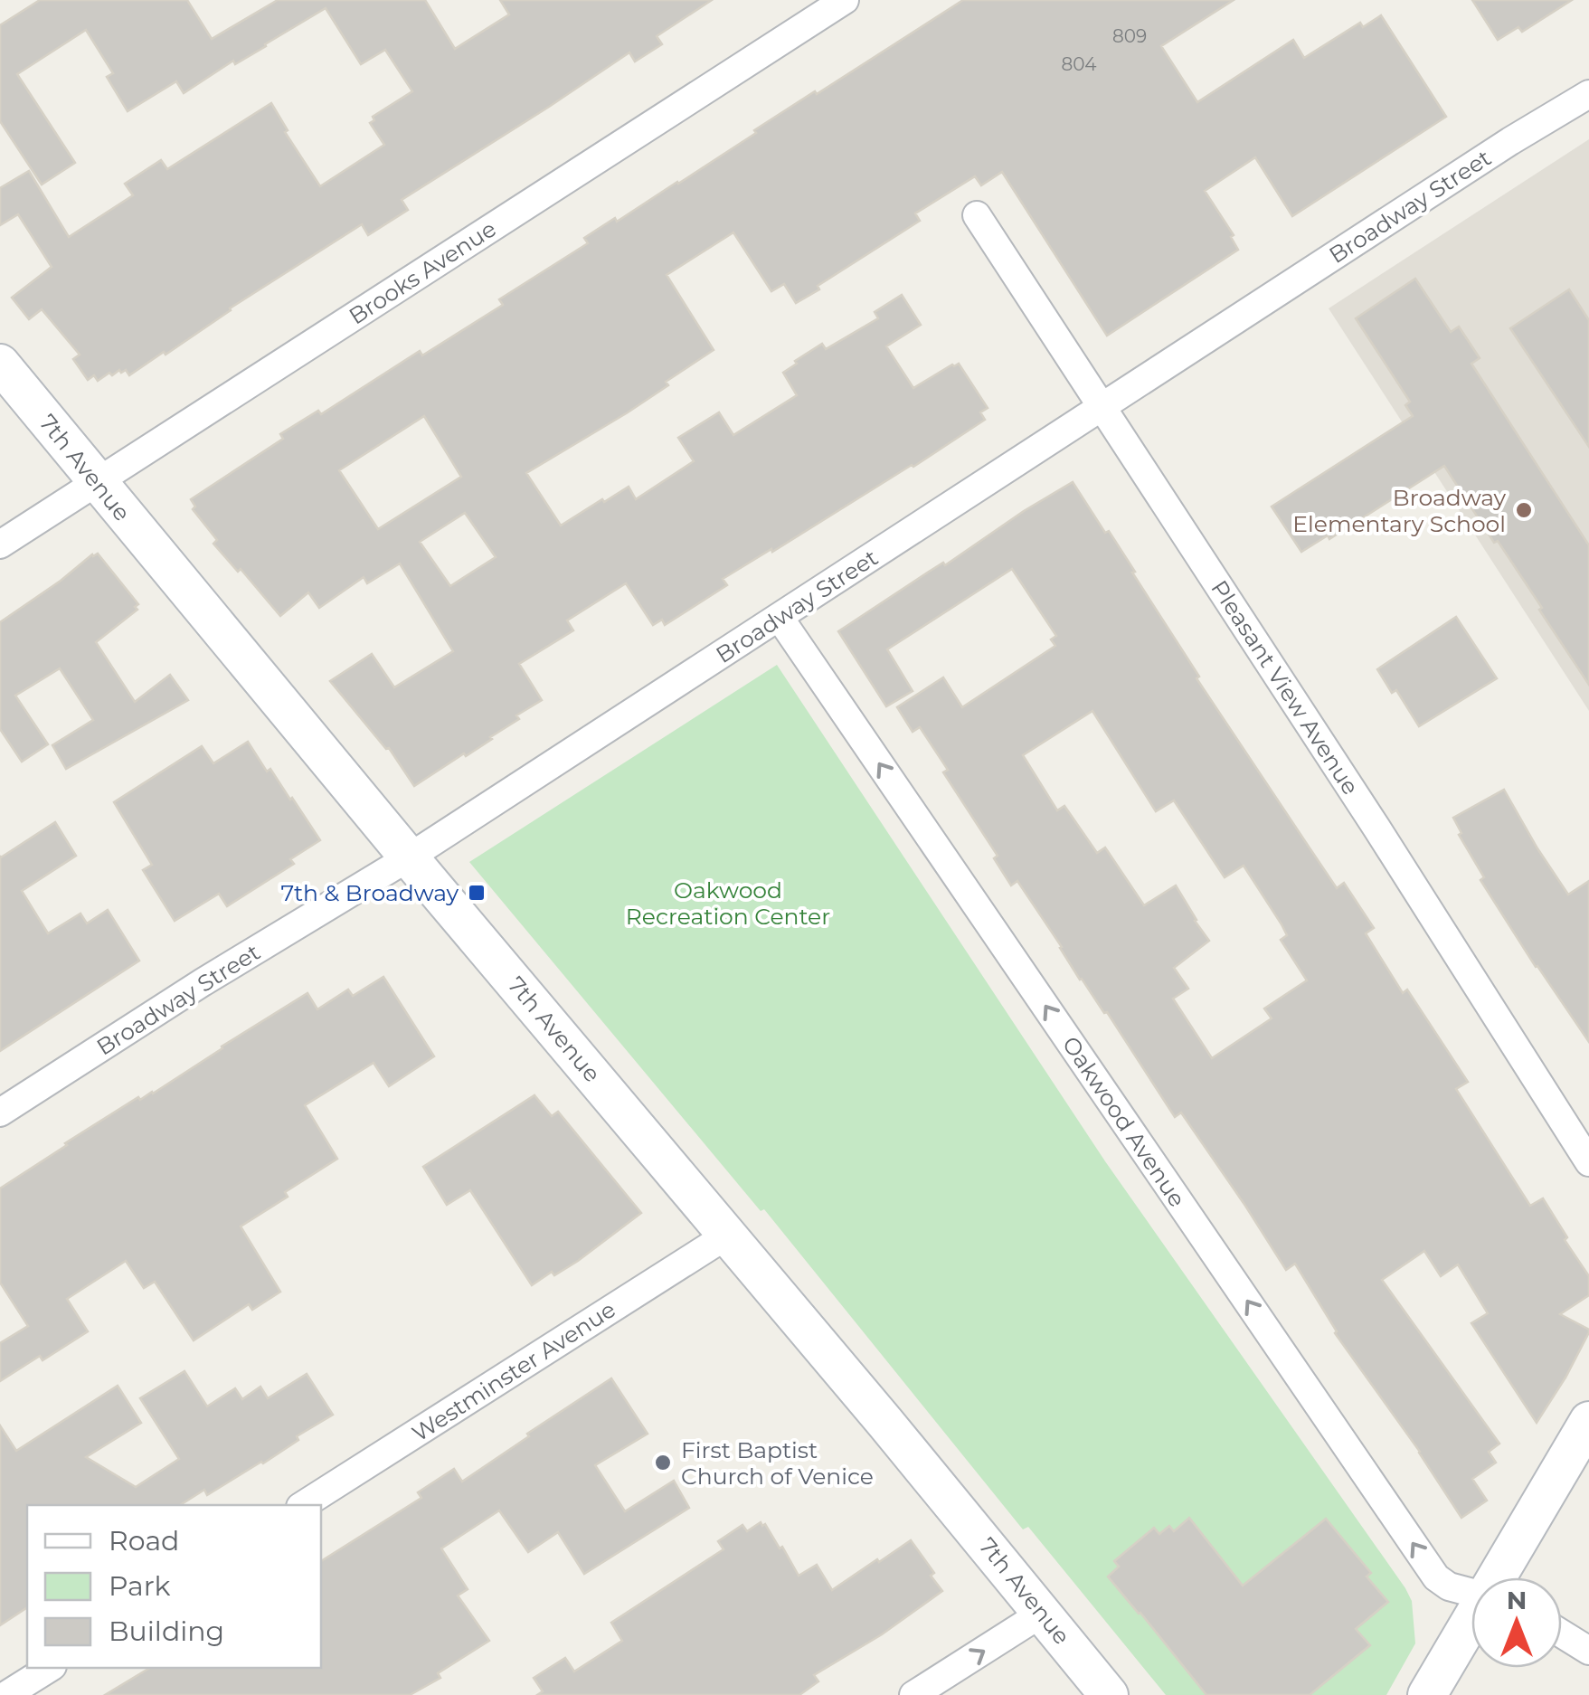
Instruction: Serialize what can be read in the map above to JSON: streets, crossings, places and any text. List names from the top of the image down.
{
  "streets": {
    "street": [
      "Broadway Street",
      "Brooks Avenue",
      "7th Avenue",
      "Pleasant View Avenue",
      "Oakwood Avenue",
      "Westminster Avenue"
    ]
  },
  "crossings": [
    ["Broadway Street", "7th Avenue"],
    ["Broadway Street", "Pleasant View Avenue"],
    ["Broadway Street", "Oakwood Avenue"],
    ["Brooks Avenue", "7th Avenue"],
    ["7th Avenue", "Westminster Avenue"]
  ],
  "one_way": ["Oakwood Avenue"],
  "parks": ["Oakwood Recreation Center"],
  "places": {
    "other": ["Broadway Elementary School", "First Baptist Church of Venice"],
    "transit": ["7th & Broadway"]
  },
  "house_numbers": ["809", "804"],
  "legend": ["Road", "Park", "Building"],
  "north": "top"
}
